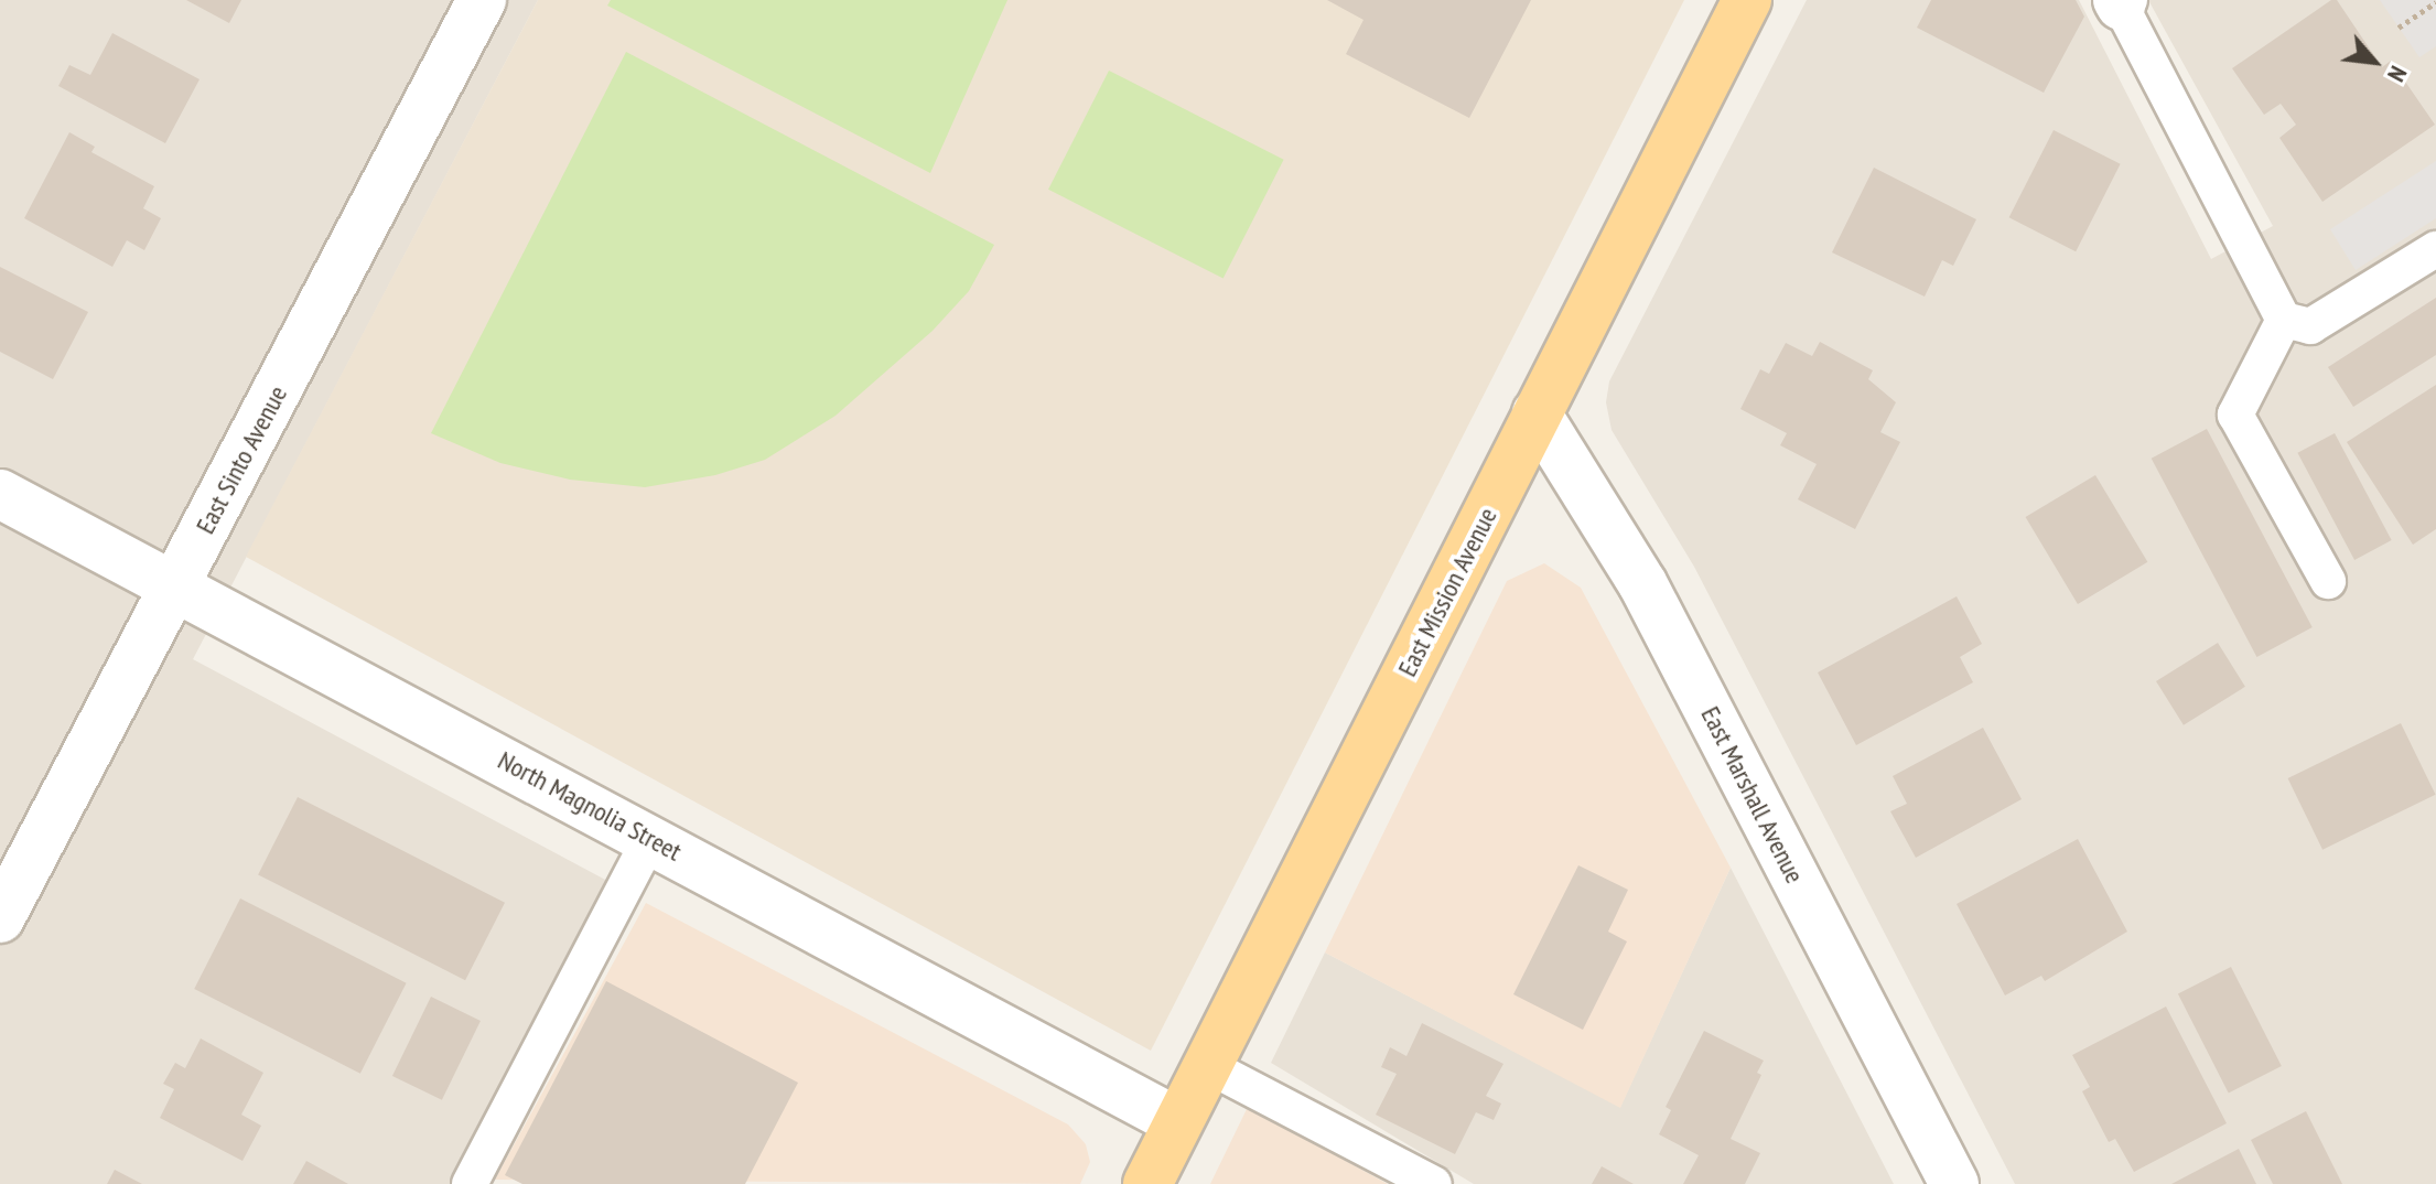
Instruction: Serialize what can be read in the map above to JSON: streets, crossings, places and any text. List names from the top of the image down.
{
  "streets": {
    "main road": ["East Mission Avenue"],
    "street": ["East Sinto Avenue", "East Marshall Avenue", "North Magnolia Street"]
  },
  "crossings": [
    ["East Sinto Avenue", "North Magnolia Street"],
    ["East Mission Avenue", "East Marshall Avenue"],
    ["East Mission Avenue", "North Magnolia Street"]
  ],
  "north": "bottom right"
}
